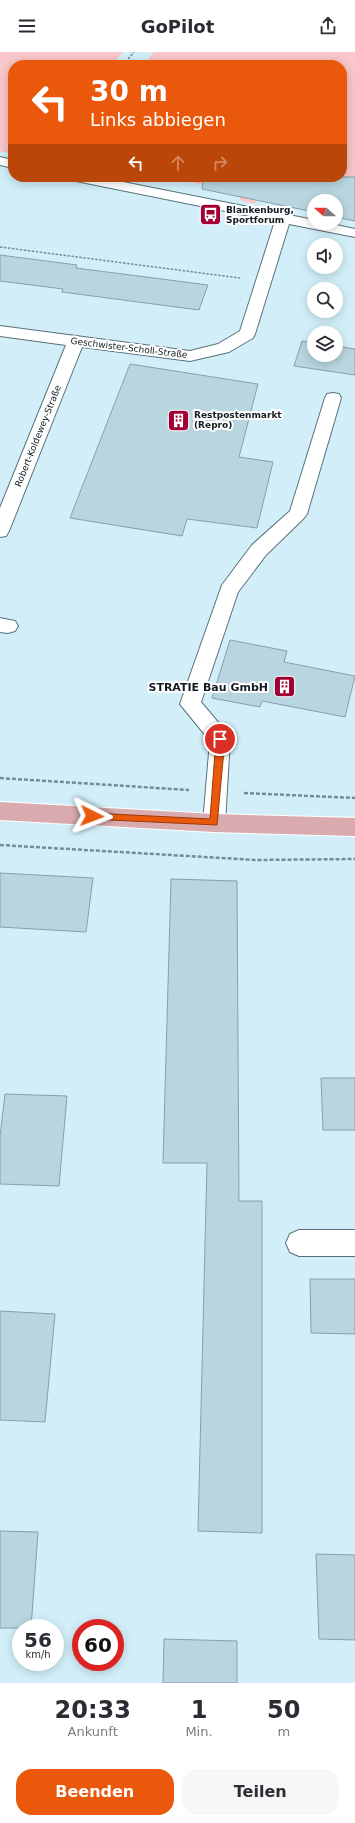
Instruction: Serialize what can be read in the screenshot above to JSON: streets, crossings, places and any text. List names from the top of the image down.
{
  "streets": {
    "street": ["Geschwister-Scholl-Straße", "Robert-Koldewey-Straße"]
  },
  "crossings": [
    ["Geschwister-Scholl-Straße", "Robert-Koldewey-Straße"]
  ],
  "places": {
    "bus stop": ["Blankenburg, Sportforum"],
    "building": ["Restpostenmarkt (Repro)", "STRATIE Bau GmbH"]
  },
  "north": "left",
  "page": {
    "header": "GoPilot",
    "turn": ["30 m", "Links abbiegen"],
    "speed": "56 km/h",
    "limit": "60",
    "eta": [
      "20:33",
      "Ankunft",
      "1",
      "Min.",
      "50",
      "m"
    ],
    "buttons": ["Beenden", "Teilen"]
  }
}
